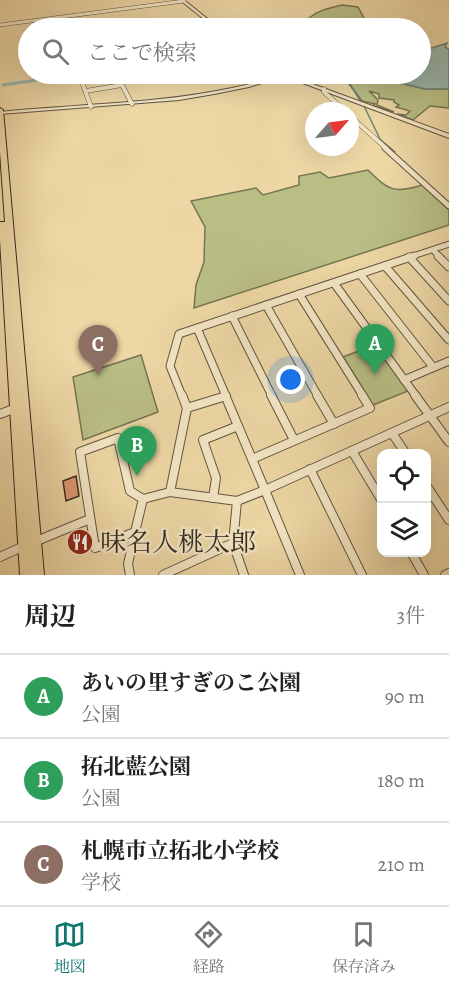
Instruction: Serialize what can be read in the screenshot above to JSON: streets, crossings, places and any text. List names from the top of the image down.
{
  "places": {
    "restaurant": ["味名人桃太郎"]
  },
  "north": "top right",
  "page": {
    "search": "ここで検索",
    "pins": ["A", "C", "B"],
    "heading": ["周辺", "3件"],
    "list": [
      {
        "mark": "A",
        "name": "あいの里すぎのこ公園",
        "note": "公園",
        "value": "90 m"
      },
      {
        "mark": "B",
        "name": "拓北藍公園",
        "note": "公園",
        "value": "180 m"
      },
      {
        "mark": "C",
        "name": "札幌市立拓北小学校",
        "note": "学校",
        "value": "210 m"
      }
    ],
    "nav": ["地図", "経路", "保存済み"]
  }
}
